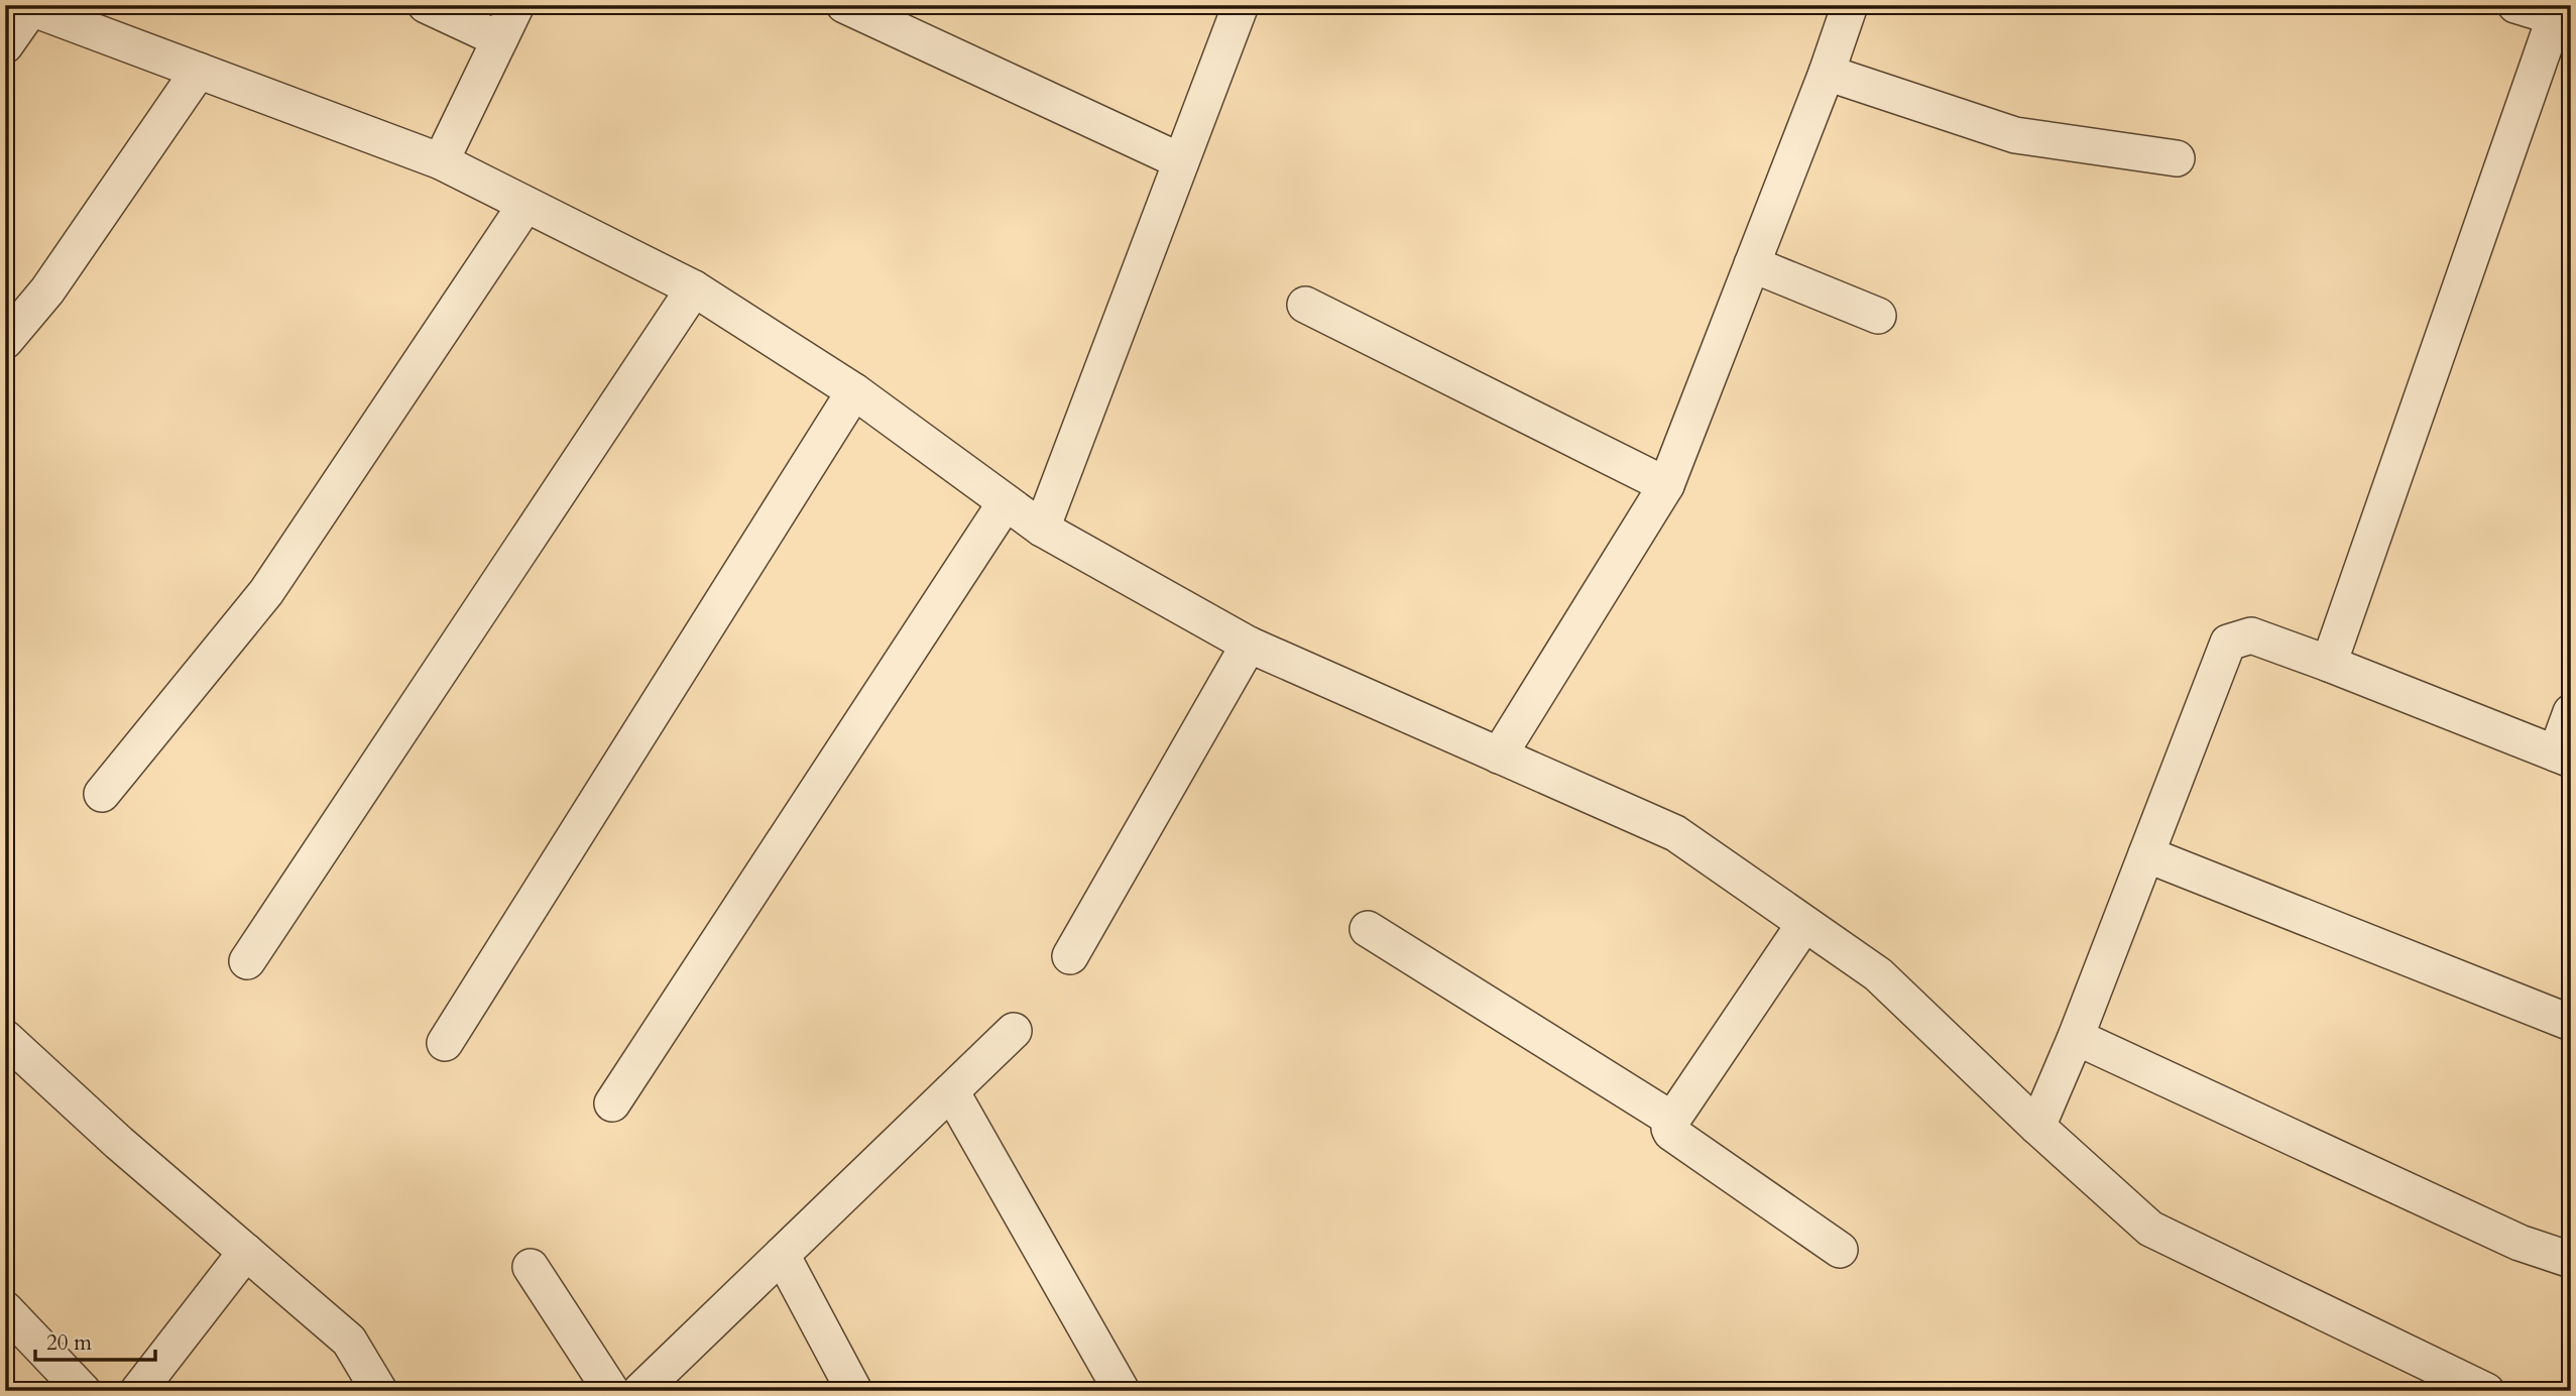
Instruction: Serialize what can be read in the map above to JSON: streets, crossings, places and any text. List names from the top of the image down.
{
  "scale_bar": "20 m"
}
